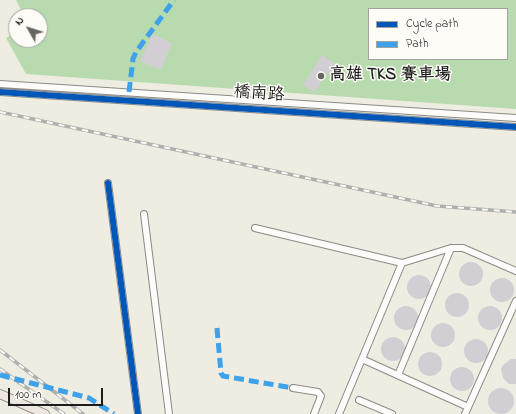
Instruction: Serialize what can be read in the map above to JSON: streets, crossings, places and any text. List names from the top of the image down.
{
  "streets": {
    "street": ["橋南路"]
  },
  "places": ["高雄 TKS 賽車場"],
  "legend": ["Cycle path", "Path"],
  "scale_bar": "100 m",
  "north": "top left"
}
